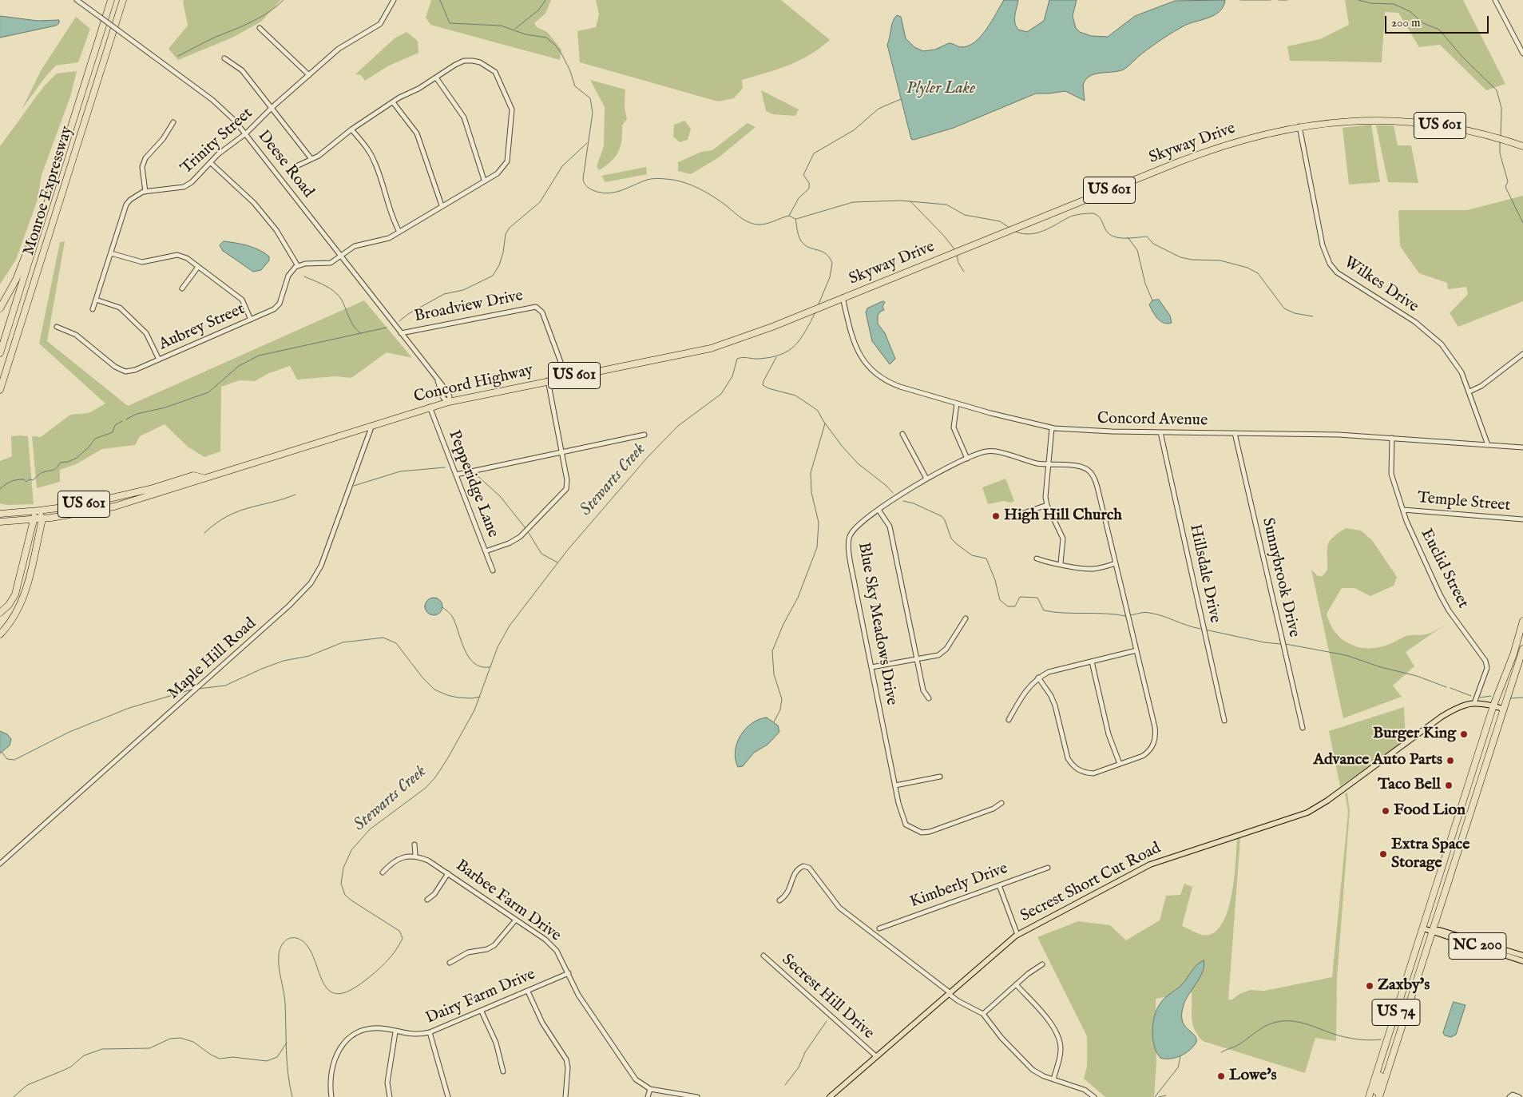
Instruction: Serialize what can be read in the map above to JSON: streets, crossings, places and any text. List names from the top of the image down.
{
  "streets": {
    "highway": [
      "US 601",
      "Skyway Drive",
      "Monroe Expressway",
      "Concord Highway",
      "US 74"
    ],
    "main road": ["Secrest Short Cut Road", "NC 200"],
    "street": [
      "Trinity Street",
      "Deese Road",
      "Wilkes Drive",
      "Broadview Drive",
      "Aubrey Street",
      "Concord Avenue",
      "Pepperidge Lane",
      "Temple Street",
      "Euclid Street",
      "Hillsdale Drive",
      "Sunnybrook Drive",
      "Blue Sky Meadows Drive",
      "Maple Hill Road",
      "Kimberly Drive",
      "Barbee Farm Drive",
      "Dairy Farm Drive",
      "Secrest Hill Drive"
    ]
  },
  "crossings": [
    ["Trinity Street", "Deese Road"],
    ["Skyway Drive", "Wilkes Drive"],
    ["Skyway Drive", "Concord Highway"],
    ["Skyway Drive", "Concord Avenue"],
    ["Deese Road", "Broadview Drive"],
    ["Deese Road", "Concord Highway"],
    ["Wilkes Drive", "Concord Avenue"],
    ["Broadview Drive", "Concord Highway"],
    ["Concord Highway", "Concord Avenue"],
    ["Concord Highway", "Pepperidge Lane"],
    ["Concord Highway", "Maple Hill Road"],
    ["Concord Avenue", "Euclid Street"],
    ["Concord Avenue", "Hillsdale Drive"],
    ["Concord Avenue", "Sunnybrook Drive"],
    ["Temple Street", "Euclid Street"],
    ["Euclid Street", "Secrest Short Cut Road"],
    ["Secrest Short Cut Road", "Secrest Hill Drive"],
    ["Secrest Short Cut Road", "US 74"],
    ["Barbee Farm Drive", "Dairy Farm Drive"],
    ["NC 200", "US 74"]
  ],
  "water": ["Plyler Lake", "Stewarts Creek"],
  "places": [
    "High Hill Church",
    "Burger King",
    "Advance Auto Parts",
    "Taco Bell",
    "Food Lion",
    "Extra Space Storage",
    "Zaxby's",
    "Lowe's"
  ],
  "scale_bar": "200 m"
}
